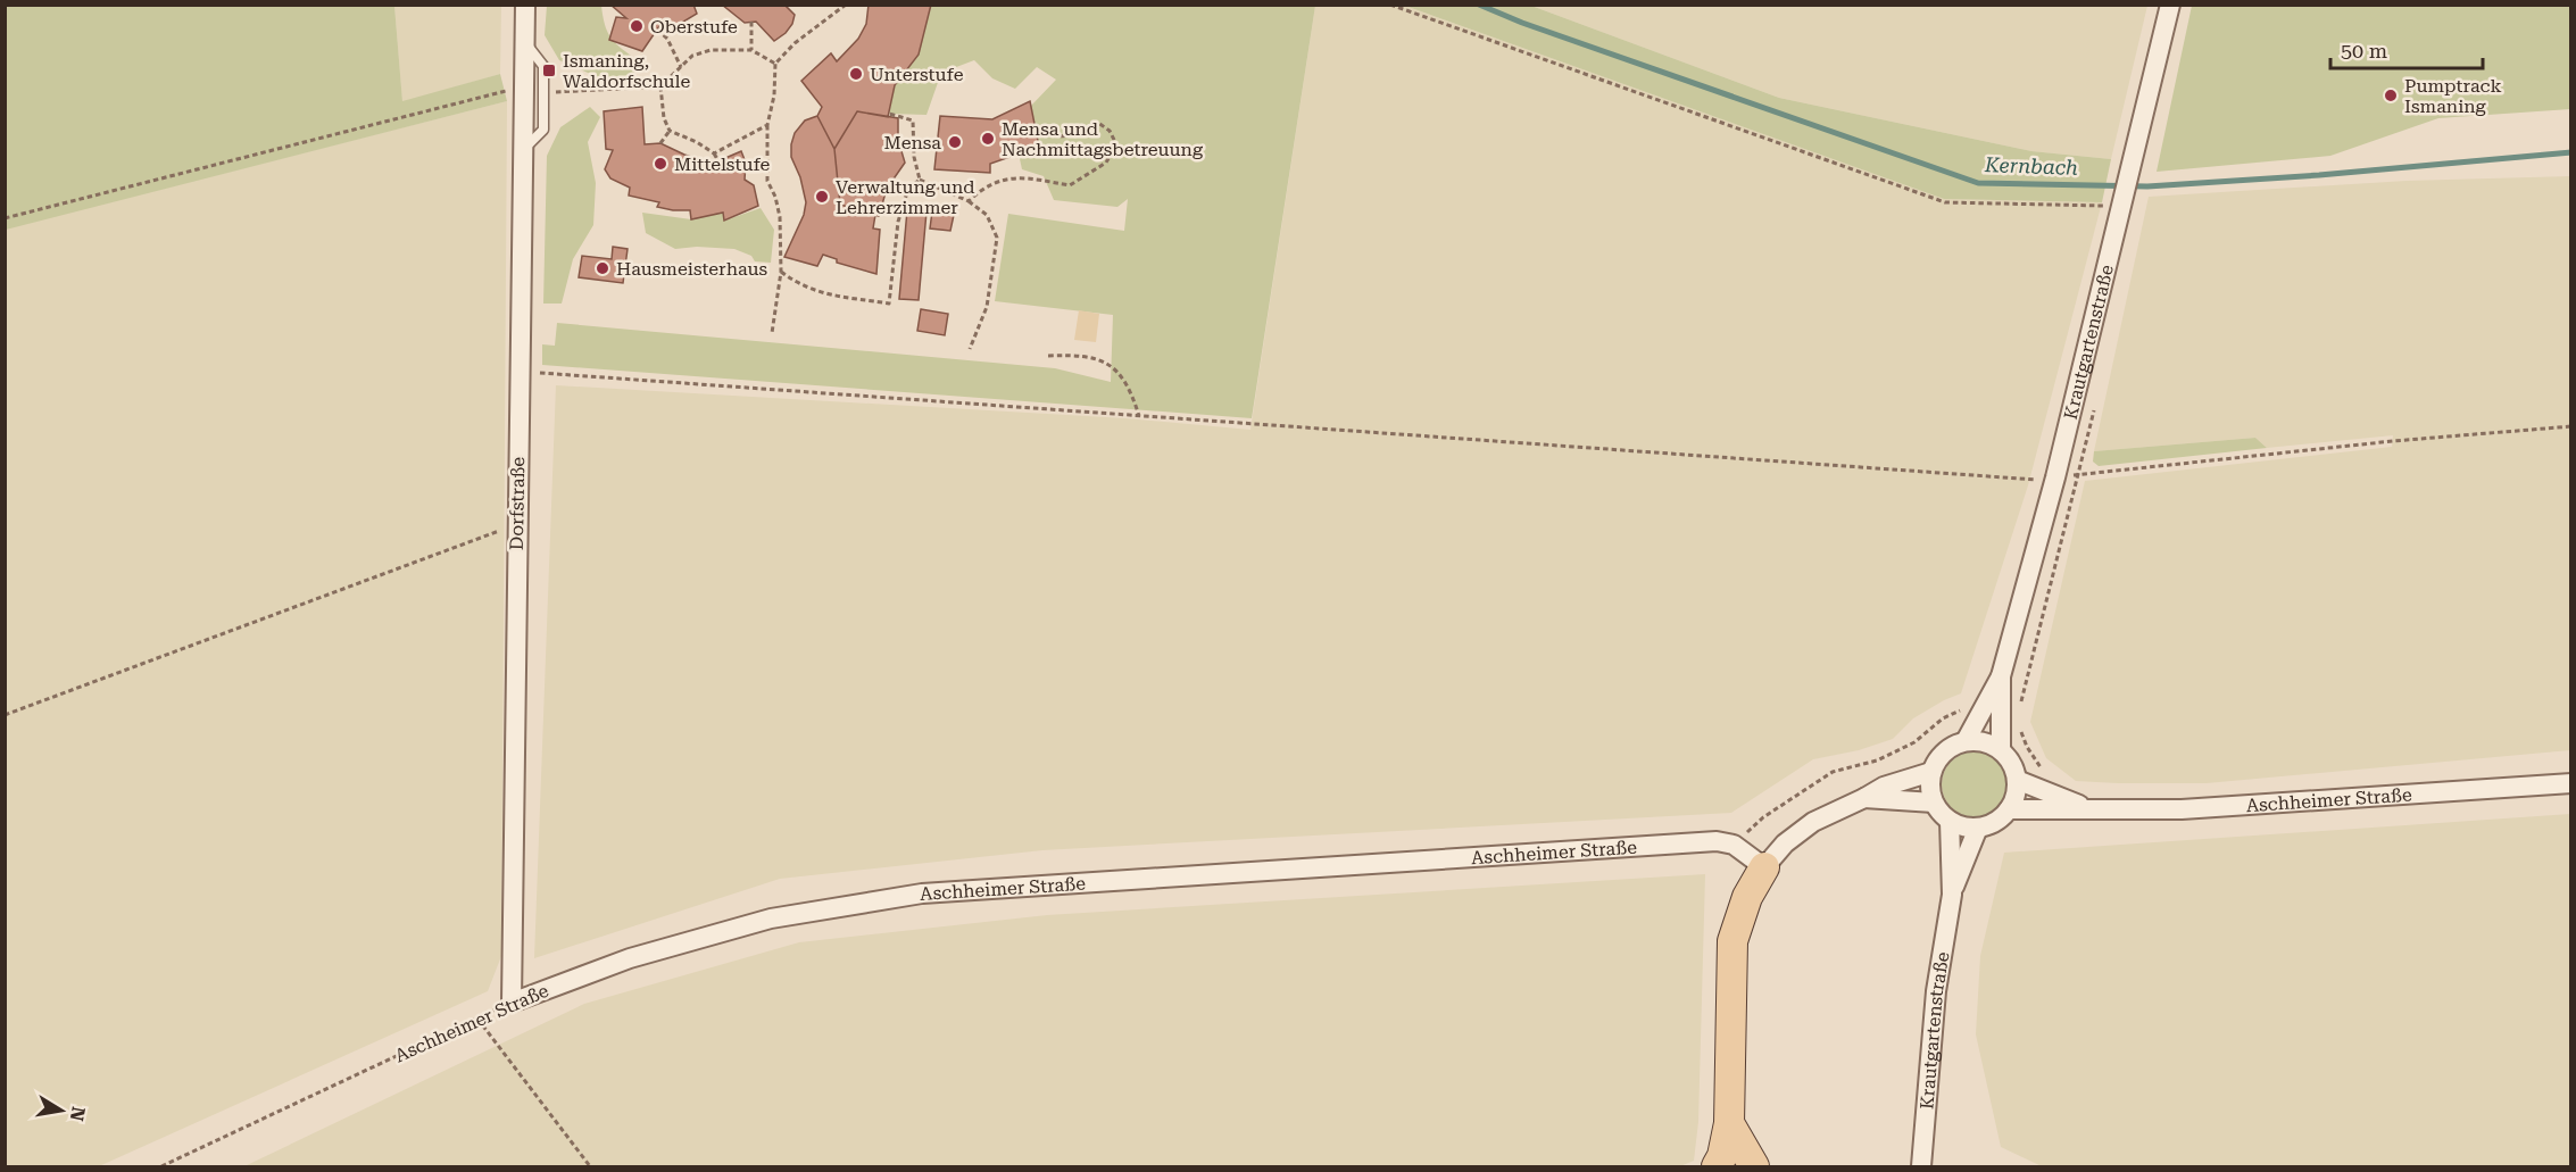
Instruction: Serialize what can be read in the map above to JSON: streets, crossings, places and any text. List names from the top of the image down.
{
  "streets": {
    "street": ["Krautgartenstraße", "Dorfstraße", "Aschheimer Straße"]
  },
  "crossings": [
    ["Krautgartenstraße", "Aschheimer Straße"],
    ["Dorfstraße", "Aschheimer Straße"]
  ],
  "water": ["Kernbach"],
  "places": {
    "other": [
      "Oberstufe",
      "Unterstufe",
      "Pumptrack Ismaning",
      "Mensa und Nachmittagsbetreuung",
      "Mensa",
      "Mittelstufe",
      "Verwaltung und Lehrerzimmer",
      "Hausmeisterhaus"
    ],
    "transit": ["Ismaning, Waldorfschule"]
  },
  "scale_bar": "50 m",
  "north": "right"
}
